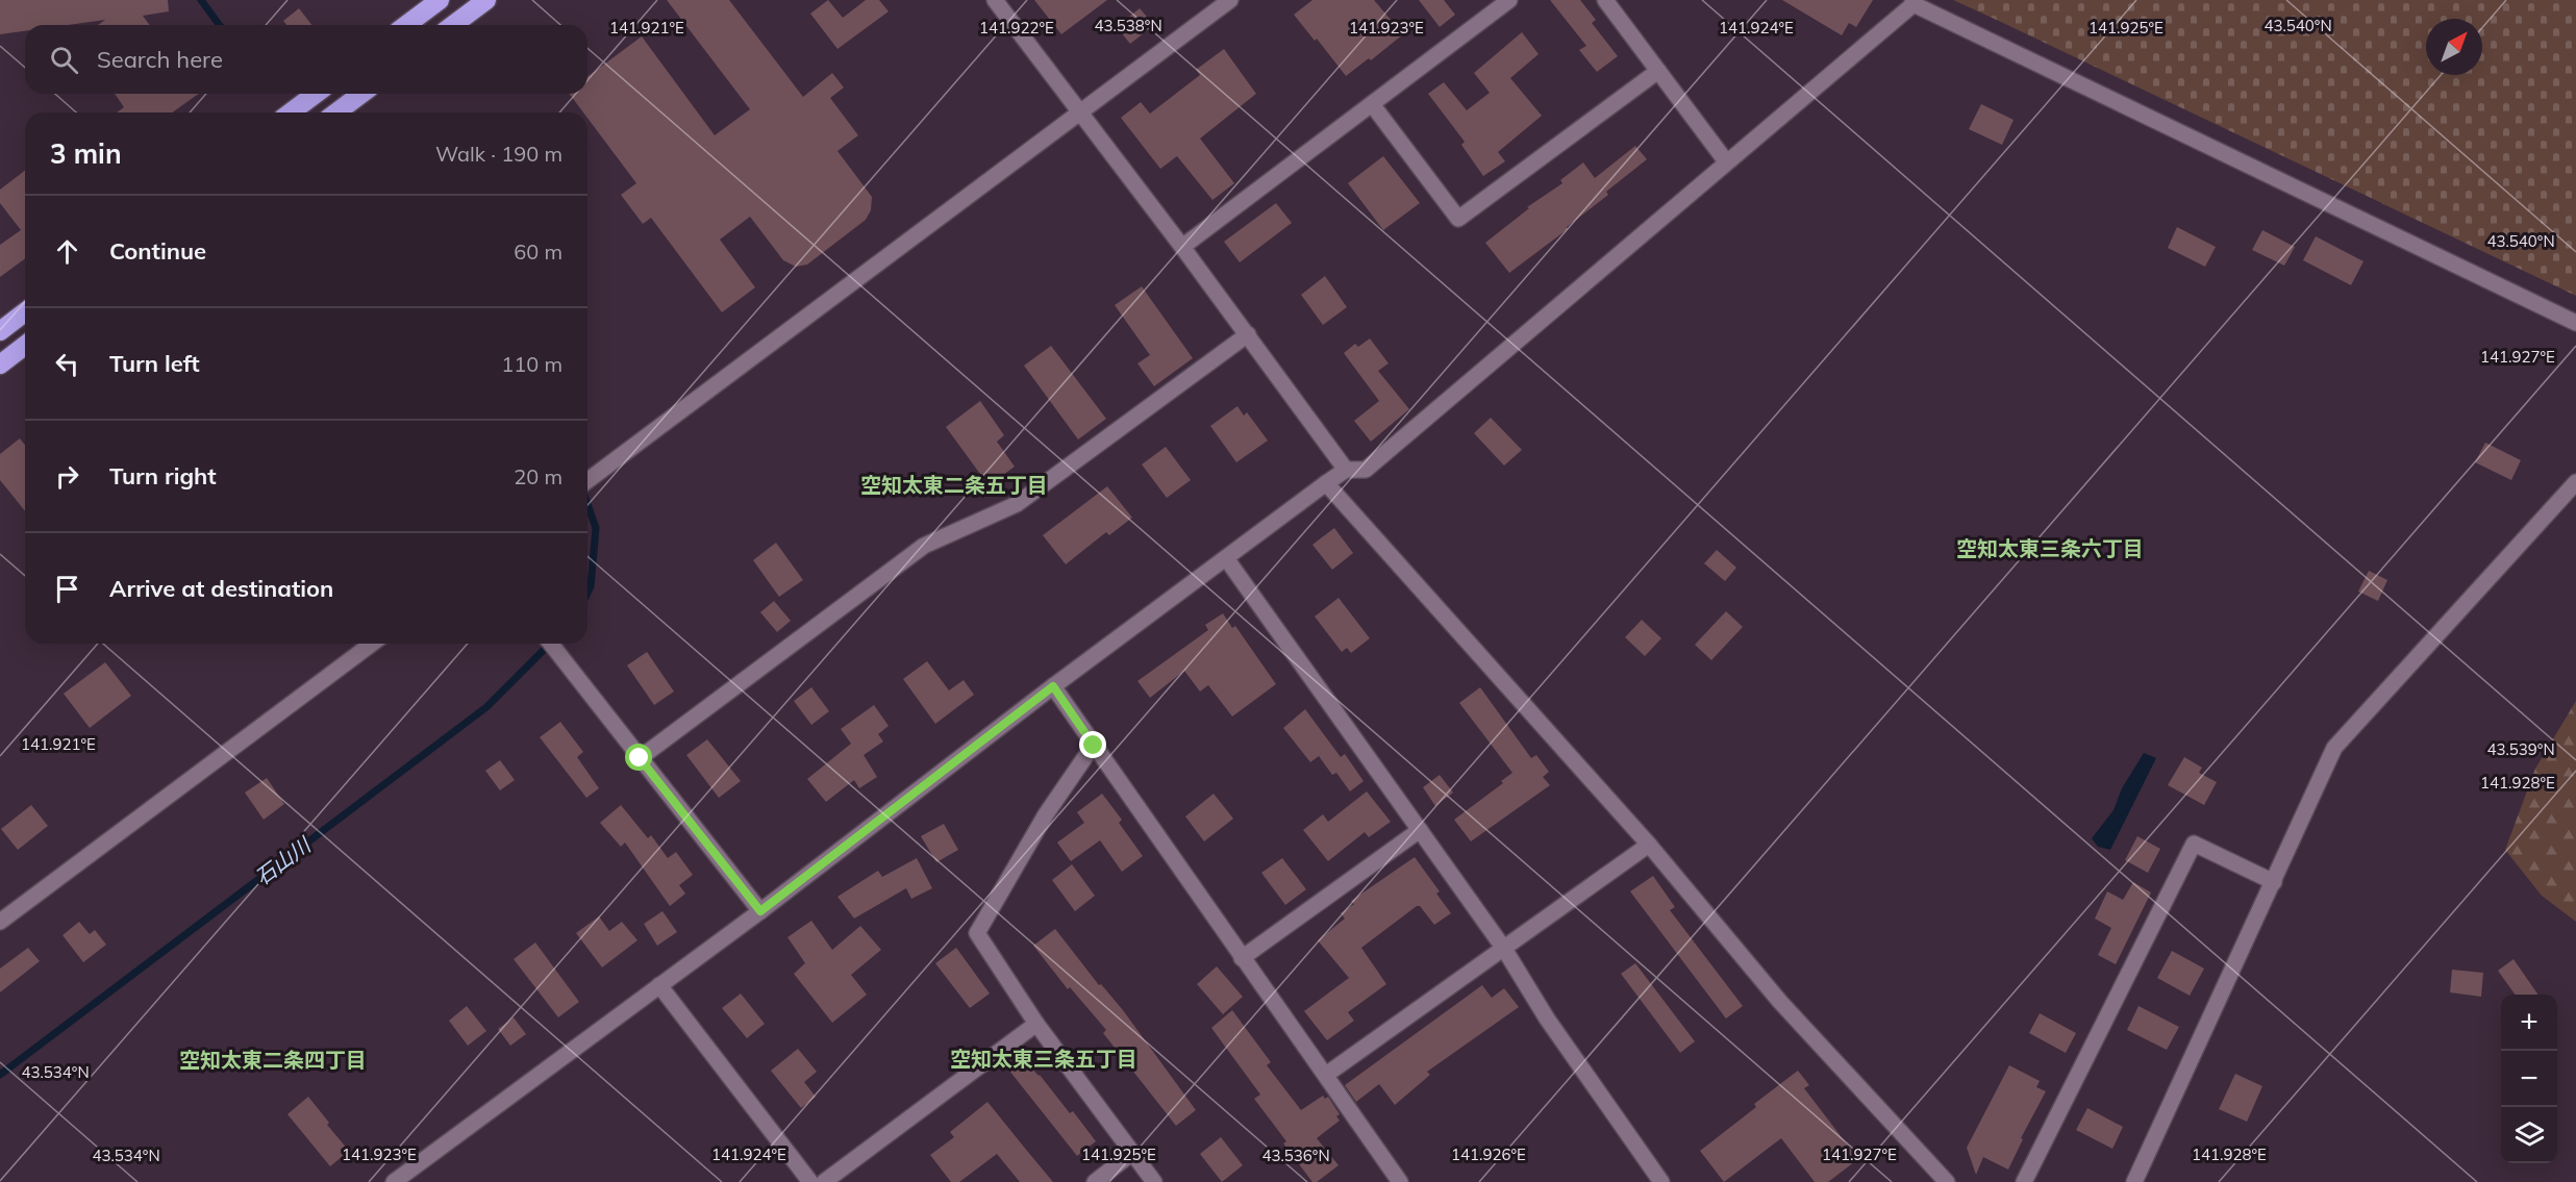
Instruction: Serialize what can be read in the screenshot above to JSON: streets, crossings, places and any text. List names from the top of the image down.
{
  "districts": [
    "空知太東二条五丁目",
    "空知太東三条六丁目",
    "空知太東三条五丁目",
    "空知太東二条四丁目"
  ],
  "water": ["石山川"],
  "north": "top right",
  "page": {
    "search": "Search here",
    "heading": ["3 min", "Walk · 190 m"],
    "list": [
      ["Continue", "60 m"],
      ["Turn left", "110 m"],
      ["Turn right", "20 m"],
      "Arrive at destination"
    ],
    "map_buttons": ["+", "−"]
  },
  "coordinates": [
    "43.538°N",
    "43.540°N",
    "141.921°E",
    "141.922°E",
    "141.923°E",
    "141.924°E",
    "141.925°E",
    "141.927°E",
    "43.539°N",
    "141.928°E",
    "43.534°N",
    "141.926°E",
    "43.536°N"
  ]
}
